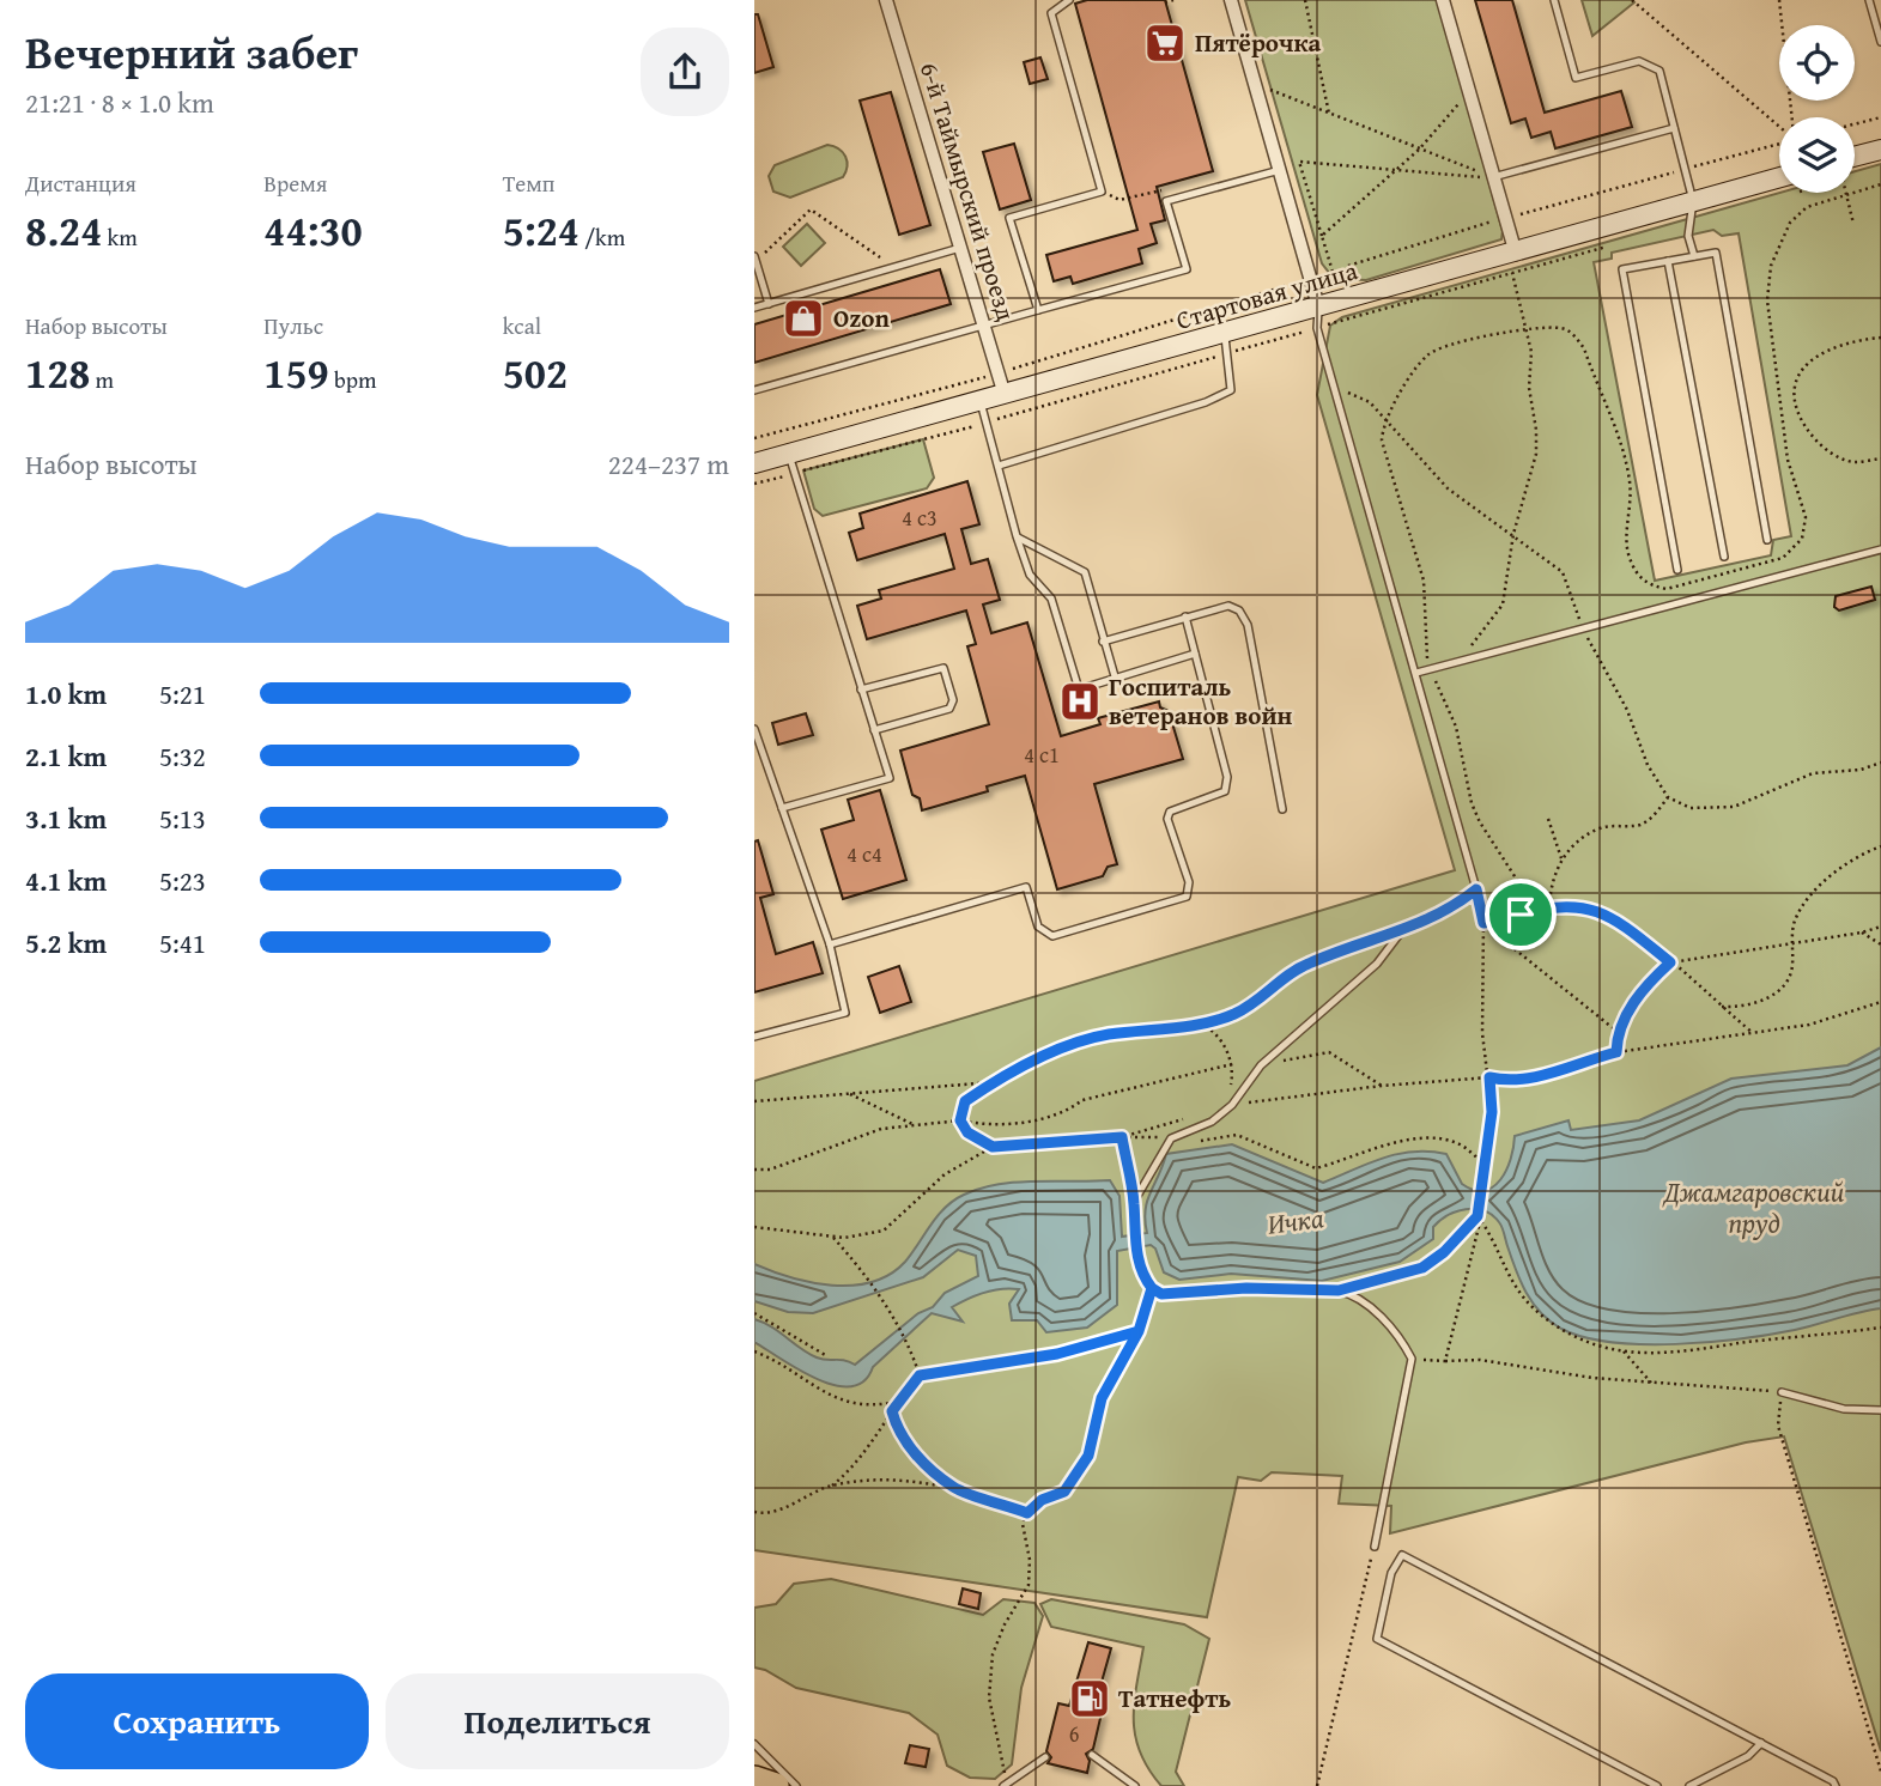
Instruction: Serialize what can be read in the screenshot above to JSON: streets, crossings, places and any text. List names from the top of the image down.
{
  "streets": {
    "street": ["6-й Таймырский проезд", "Стартовая улица"]
  },
  "crossings": [
    ["6-й Таймырский проезд", "Стартовая улица"]
  ],
  "water": ["Джамгаровский пруд", "Ичка"],
  "places": {
    "supermarket": ["Пятёрочка"],
    "shop": ["Ozon"],
    "hospital": ["Госпиталь ветеранов войн"],
    "fuel station": ["Татнефть"]
  },
  "house_numbers": [
    "4 с3",
    "4 с1",
    "4 с4",
    "6"
  ],
  "page": {
    "heading": ["Вечерний забег", "21:21 · 8 × 1.0 km"],
    "stats": [
      ["Дистанция", "8.24 km"],
      ["Время", "44:30"],
      ["Темп", "5:24 /km"],
      ["Набор высоты", "128 m"],
      ["Пульс", "159 bpm"],
      ["kcal", "502"]
    ],
    "chart": ["Набор высоты", "224–237 m"],
    "list": [
      {
        "name": "1.0 km",
        "note": "5:21"
      },
      {
        "name": "2.1 km",
        "note": "5:32"
      },
      {
        "name": "3.1 km",
        "note": "5:13"
      },
      {
        "name": "4.1 km",
        "note": "5:23"
      },
      {
        "name": "5.2 km",
        "note": "5:41"
      }
    ],
    "buttons": ["Сохранить", "Поделиться"]
  }
}
